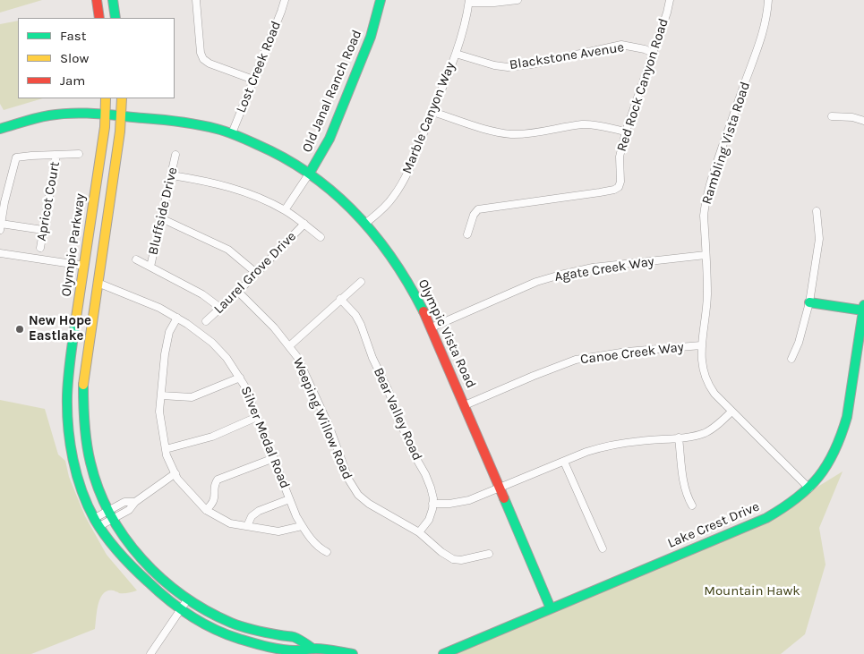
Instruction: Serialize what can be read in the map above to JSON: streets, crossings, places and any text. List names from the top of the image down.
{
  "streets": {
    "main road": [
      "Old Janal Ranch Road",
      "Olympic Parkway",
      "Olympic Vista Road",
      "Lake Crest Drive"
    ],
    "street": [
      "Blackstone Avenue",
      "Lost Creek Road",
      "Red Rock Canyon Road",
      "Marble Canyon Way",
      "Rambling Vista Road",
      "Apricot Court",
      "Bluffside Drive",
      "Agate Creek Way",
      "Laurel Grove Drive",
      "Canoe Creek Way",
      "Bear Valley Road",
      "Weeping Willow Road",
      "Silver Medal Road"
    ]
  },
  "crossings": [
    ["Blackstone Avenue", "Red Rock Canyon Road"],
    ["Blackstone Avenue", "Marble Canyon Way"],
    ["Lost Creek Road", "Olympic Vista Road"],
    ["Old Janal Ranch Road", "Olympic Vista Road"],
    ["Marble Canyon Way", "Olympic Vista Road"],
    ["Rambling Vista Road", "Agate Creek Way"],
    ["Rambling Vista Road", "Canoe Creek Way"],
    ["Rambling Vista Road", "Lake Crest Drive"],
    ["Olympic Parkway", "Olympic Vista Road"],
    ["Agate Creek Way", "Olympic Vista Road"],
    ["Laurel Grove Drive", "Weeping Willow Road"],
    ["Olympic Vista Road", "Canoe Creek Way"],
    ["Olympic Vista Road", "Lake Crest Drive"]
  ],
  "parks": ["Mountain Hawk"],
  "places": ["New Hope Eastlake"],
  "legend": ["Fast", "Slow", "Jam"]
}
